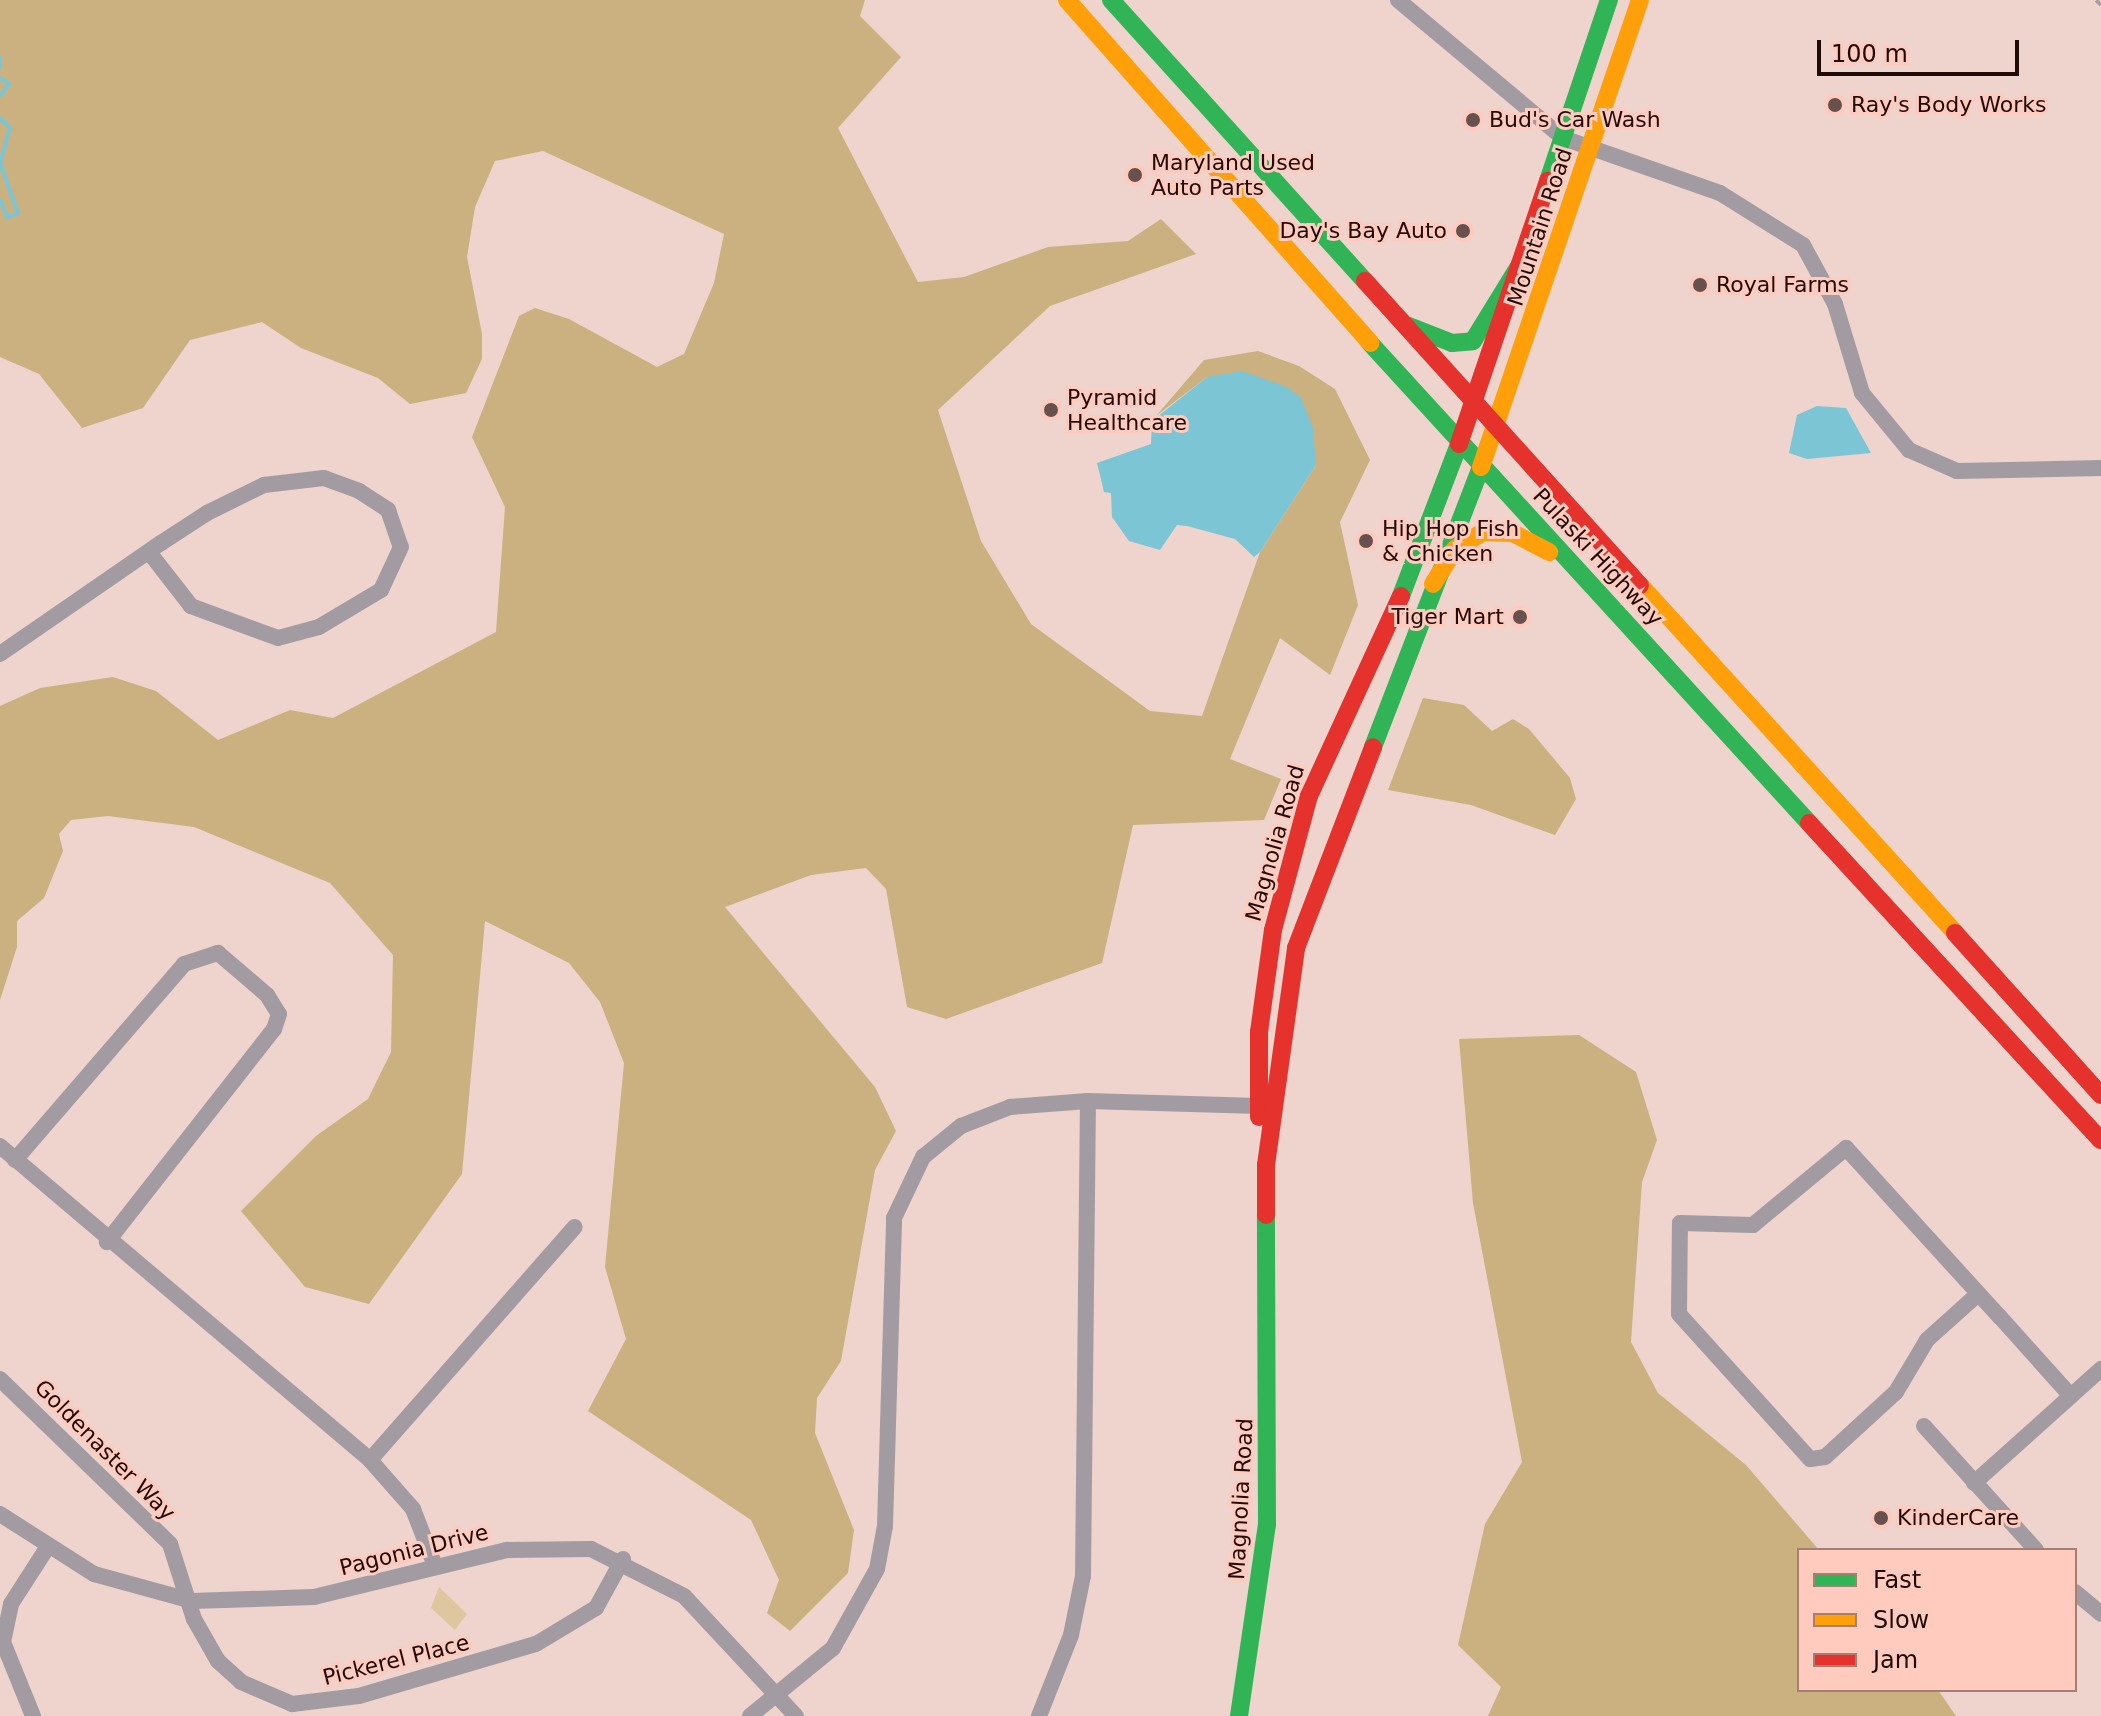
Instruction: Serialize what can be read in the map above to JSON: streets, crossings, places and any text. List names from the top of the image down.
{
  "streets": {
    "main road": ["Mountain Road", "Pulaski Highway", "Magnolia Road"],
    "street": ["Goldenaster Way", "Pagonia Drive", "Pickerel Place"]
  },
  "crossings": [
    ["Mountain Road", "Pulaski Highway"],
    ["Mountain Road", "Magnolia Road"],
    ["Pulaski Highway", "Magnolia Road"],
    ["Goldenaster Way", "Pagonia Drive"],
    ["Goldenaster Way", "Pickerel Place"],
    ["Pagonia Drive", "Pickerel Place"]
  ],
  "places": [
    "Ray's Body Works",
    "Bud's Car Wash",
    "Maryland Used Auto Parts",
    "Day's Bay Auto",
    "Royal Farms",
    "Pyramid Healthcare",
    "Hip Hop Fish & Chicken",
    "Tiger Mart",
    "KinderCare"
  ],
  "legend": ["Fast", "Slow", "Jam"],
  "scale_bar": "100 m"
}
